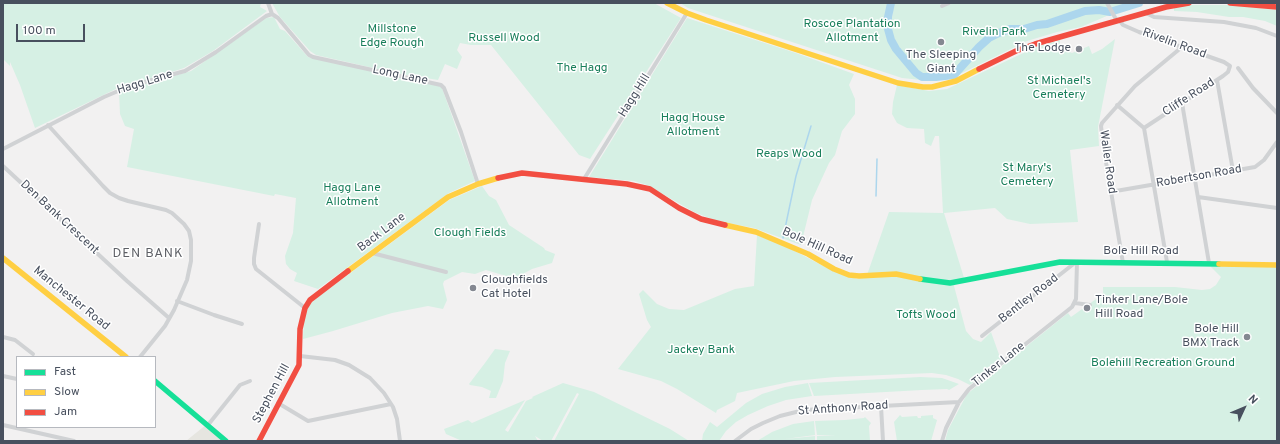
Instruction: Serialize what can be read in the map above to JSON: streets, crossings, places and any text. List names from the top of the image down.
{
  "streets": {
    "street": [
      "Rivelin Road",
      "Long Lane",
      "Hagg Lane",
      "Hagg Hill",
      "Cliffe Road",
      "Waller Road",
      "Robertson Road",
      "Den Bank Crescent",
      "Back Lane",
      "Bole Hill Road",
      "Manchester Road",
      "Bentley Road",
      "Tinker Lane",
      "Stephen Hill",
      "St Anthony Road"
    ]
  },
  "crossings": [
    ["Rivelin Road", "Cliffe Road"],
    ["Rivelin Road", "Waller Road"],
    ["Long Lane", "Hagg Lane"],
    ["Long Lane", "Back Lane"],
    ["Long Lane", "Bole Hill Road"],
    ["Hagg Hill", "Bole Hill Road"],
    ["Waller Road", "Robertson Road"],
    ["Waller Road", "Bole Hill Road"],
    ["Back Lane", "Bole Hill Road"],
    ["Back Lane", "Stephen Hill"],
    ["Bole Hill Road", "Bentley Road"],
    ["Tinker Lane", "St Anthony Road"]
  ],
  "districts": ["DEN BANK"],
  "parks": [
    "Roscoe Plantation Allotment",
    "Millstone Edge Rough",
    "Rivelin Park",
    "Russell Wood",
    "The Hagg",
    "St Michael's Cemetery",
    "Hagg House Allotment",
    "Reaps Wood",
    "St Mary's Cemetery",
    "Hagg Lane Allotment",
    "Clough Fields",
    "Tofts Wood",
    "Jackey Bank",
    "Bolehill Recreation Ground"
  ],
  "places": [
    "The Sleeping Giant",
    "The Lodge",
    "Cloughfields Cat Hotel",
    "Tinker Lane/Bole Hill Road",
    "Bole Hill BMX Track"
  ],
  "legend": ["Fast", "Slow", "Jam"],
  "scale_bar": "100 m",
  "north": "top right"
}
